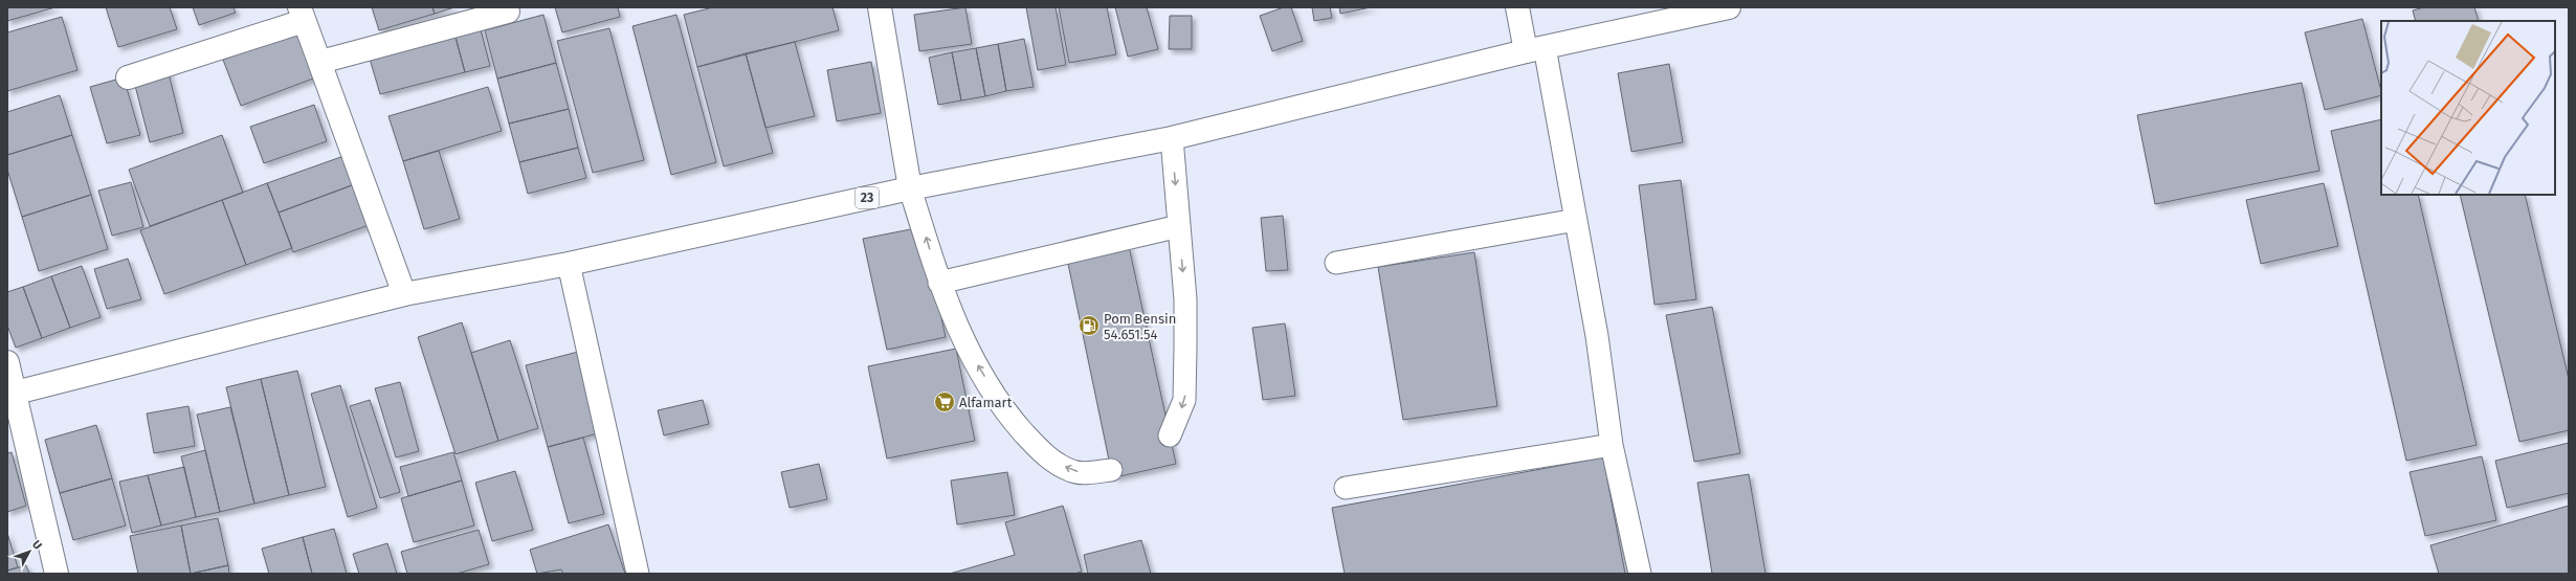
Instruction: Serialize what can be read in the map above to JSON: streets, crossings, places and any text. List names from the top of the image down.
{
  "streets": {
    "main road": ["23"]
  },
  "places": {
    "fuel station": ["Pom Bensin 54.651.54"],
    "supermarket": ["Alfamart"]
  },
  "north": "top right"
}
